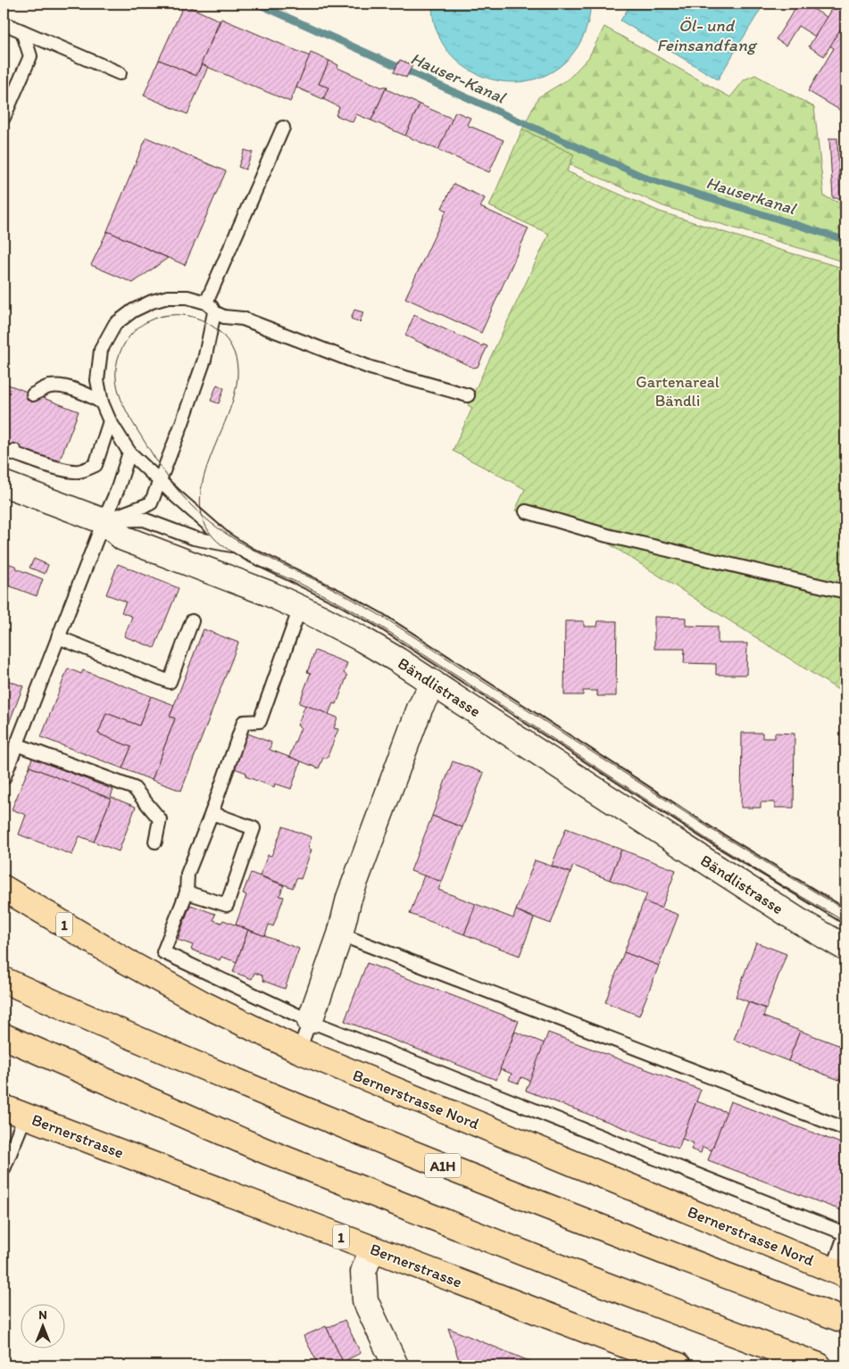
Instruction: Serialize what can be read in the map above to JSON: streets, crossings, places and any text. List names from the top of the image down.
{
  "streets": {
    "main road": [
      "1",
      "Bernerstrasse Nord",
      "Bernerstrasse",
      "A1H"
    ],
    "street": ["Bändlistrasse"]
  },
  "water": ["Öl- und Feinsandfang", "Hauser-Kanal", "Hauserkanal"],
  "parks": ["Gartenareal Bändli"],
  "north": "top"
}
